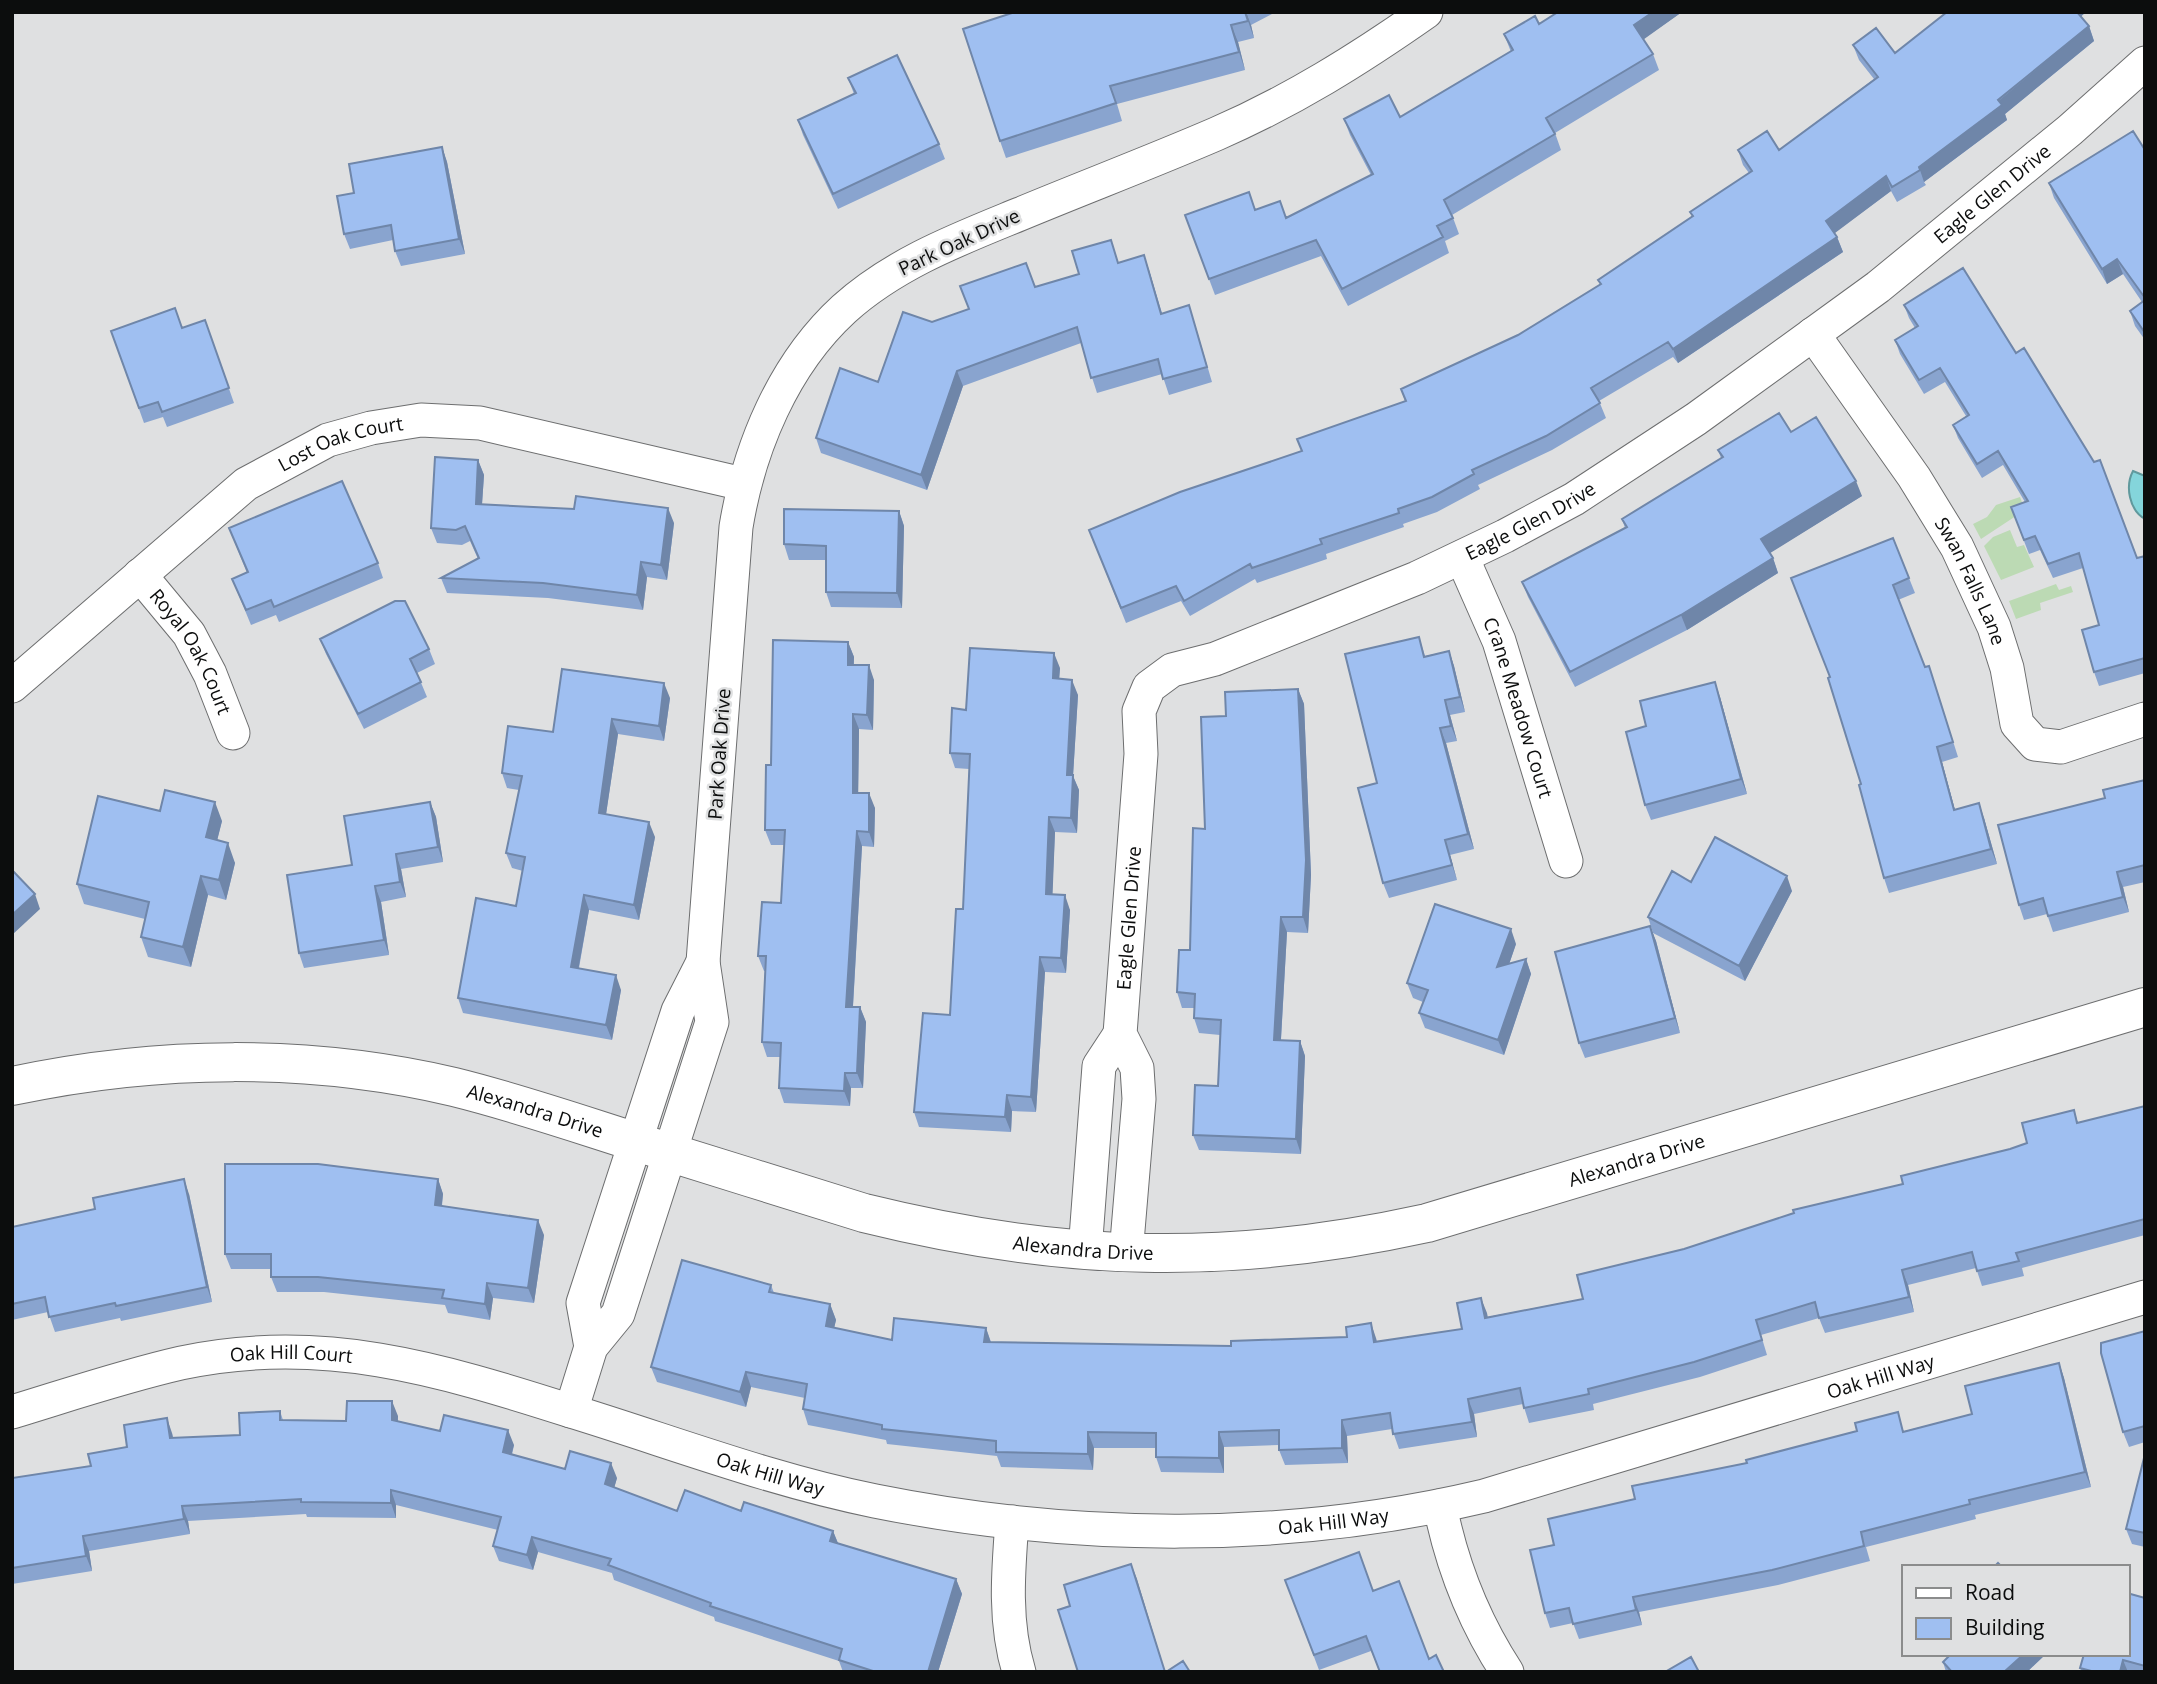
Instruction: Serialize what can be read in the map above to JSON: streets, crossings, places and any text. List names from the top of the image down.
{
  "streets": {
    "street": [
      "Eagle Glen Drive",
      "Park Oak Drive",
      "Lost Oak Court",
      "Swan Falls Lane",
      "Royal Oak Court",
      "Crane Meadow Court",
      "Alexandra Drive",
      "Oak Hill Court",
      "Oak Hill Way"
    ]
  },
  "crossings": [
    ["Eagle Glen Drive", "Swan Falls Lane"],
    ["Eagle Glen Drive", "Crane Meadow Court"],
    ["Eagle Glen Drive", "Alexandra Drive"],
    ["Park Oak Drive", "Lost Oak Court"],
    ["Park Oak Drive", "Alexandra Drive"],
    ["Lost Oak Court", "Royal Oak Court"],
    ["Oak Hill Court", "Oak Hill Way"]
  ],
  "legend": ["Road", "Building"]
}
